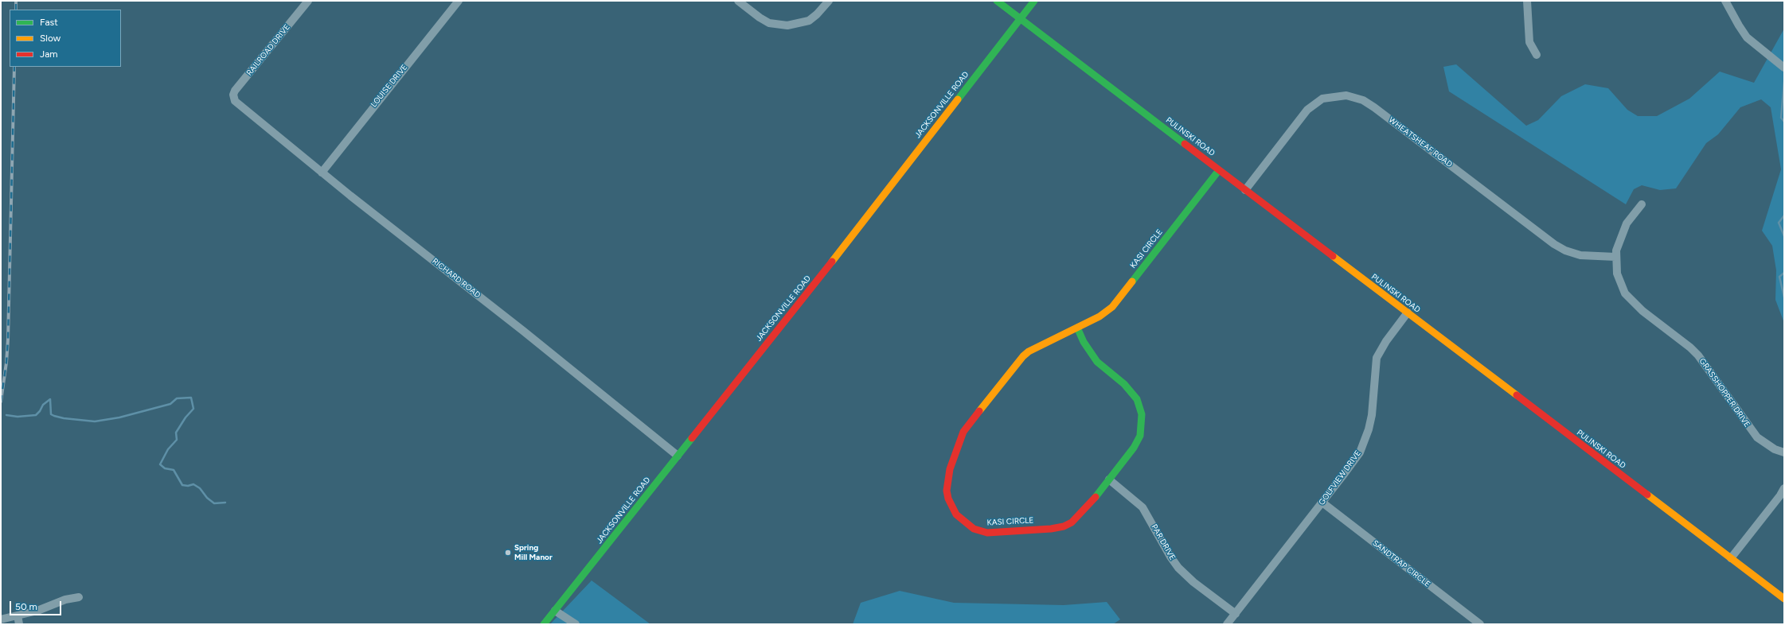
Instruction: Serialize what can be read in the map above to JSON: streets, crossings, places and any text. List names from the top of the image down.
{
  "streets": {
    "street": [
      "RAILROAD DRIVE",
      "LOUISE DRIVE",
      "JACKSONVILLE ROAD",
      "PULINSKI ROAD",
      "WHEATSHEAF ROAD",
      "KASI CIRCLE",
      "RICHARD ROAD",
      "GRASSHOPPER DRIVE",
      "GOLFVIEW DRIVE",
      "PAR DRIVE",
      "SANDTRAP CIRCLE"
    ]
  },
  "crossings": [
    ["RAILROAD DRIVE", "RICHARD ROAD"],
    ["LOUISE DRIVE", "RICHARD ROAD"],
    ["JACKSONVILLE ROAD", "PULINSKI ROAD"],
    ["JACKSONVILLE ROAD", "RICHARD ROAD"],
    ["PULINSKI ROAD", "WHEATSHEAF ROAD"],
    ["PULINSKI ROAD", "KASI CIRCLE"],
    ["PULINSKI ROAD", "GOLFVIEW DRIVE"],
    ["WHEATSHEAF ROAD", "GRASSHOPPER DRIVE"],
    ["KASI CIRCLE", "PAR DRIVE"],
    ["GOLFVIEW DRIVE", "PAR DRIVE"],
    ["GOLFVIEW DRIVE", "SANDTRAP CIRCLE"]
  ],
  "places": ["Spring Mill Manor"],
  "legend": ["Fast", "Slow", "Jam"],
  "scale_bar": "50 m"
}
